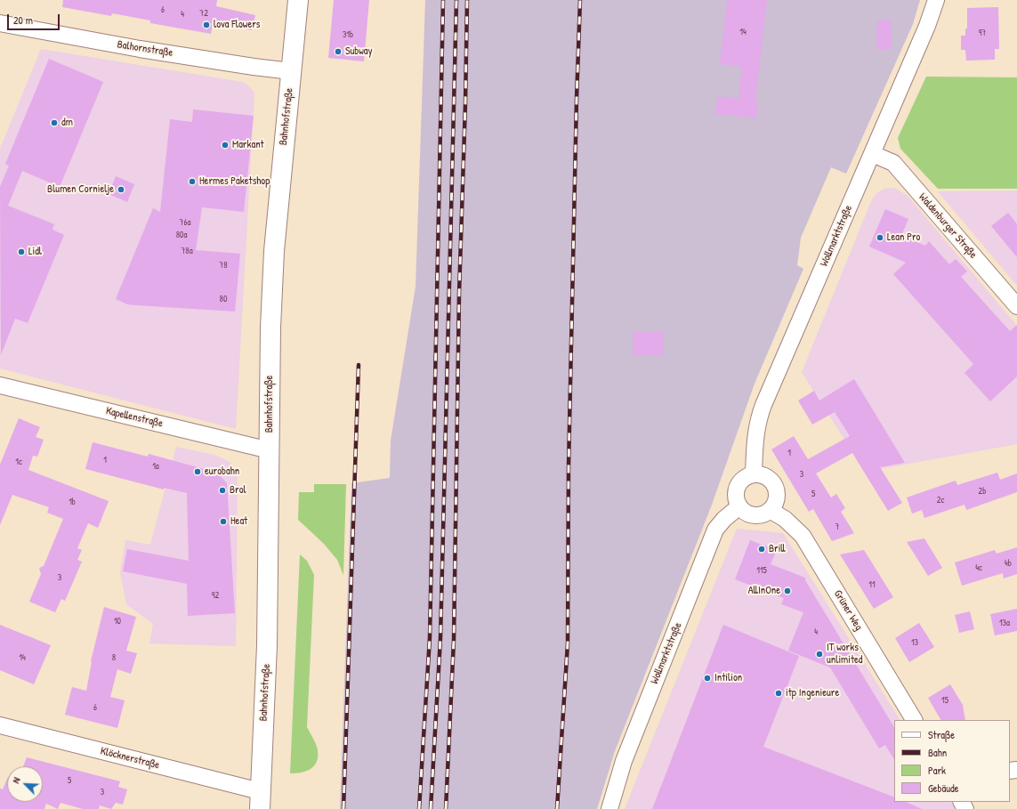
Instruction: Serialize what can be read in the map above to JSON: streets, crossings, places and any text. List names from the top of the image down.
{
  "streets": {
    "main road": ["Bahnhofstraße"],
    "street": [
      "Balhornstraße",
      "Waldenburger Straße",
      "Wollmarktstraße",
      "Kapellenstraße",
      "Grüner Weg",
      "Klöcknerstraße"
    ]
  },
  "crossings": [
    ["Balhornstraße", "Bahnhofstraße"],
    ["Bahnhofstraße", "Kapellenstraße"],
    ["Bahnhofstraße", "Klöcknerstraße"],
    ["Waldenburger Straße", "Wollmarktstraße"],
    ["Wollmarktstraße", "Grüner Weg"]
  ],
  "places": [
    "lova Flowers",
    "Subway",
    "dm",
    "Markant",
    "Hermes Paketshop",
    "Blumen Cornielje",
    "Lean Pro",
    "Lidl",
    "eurobahn",
    "Brol",
    "Heat",
    "Brill",
    "AllInOne",
    "IT works unlimited",
    "Intilion",
    "itp Ingenieure"
  ],
  "house_numbers": [
    "6",
    "72",
    "4",
    "14",
    "97",
    "31b",
    "76a",
    "80a",
    "78a",
    "78",
    "80",
    "1",
    "1",
    "1c",
    "1a",
    "3",
    "2b",
    "5",
    "2c",
    "1b",
    "7",
    "4b",
    "4c",
    "115",
    "3",
    "11",
    "92",
    "10",
    "13a",
    "4",
    "13",
    "14",
    "8",
    "15",
    "6",
    "5",
    "3"
  ],
  "legend": [
    "Straße",
    "Bahn",
    "Park",
    "Gebäude"
  ],
  "scale_bar": "20 m",
  "north": "top left"
}
